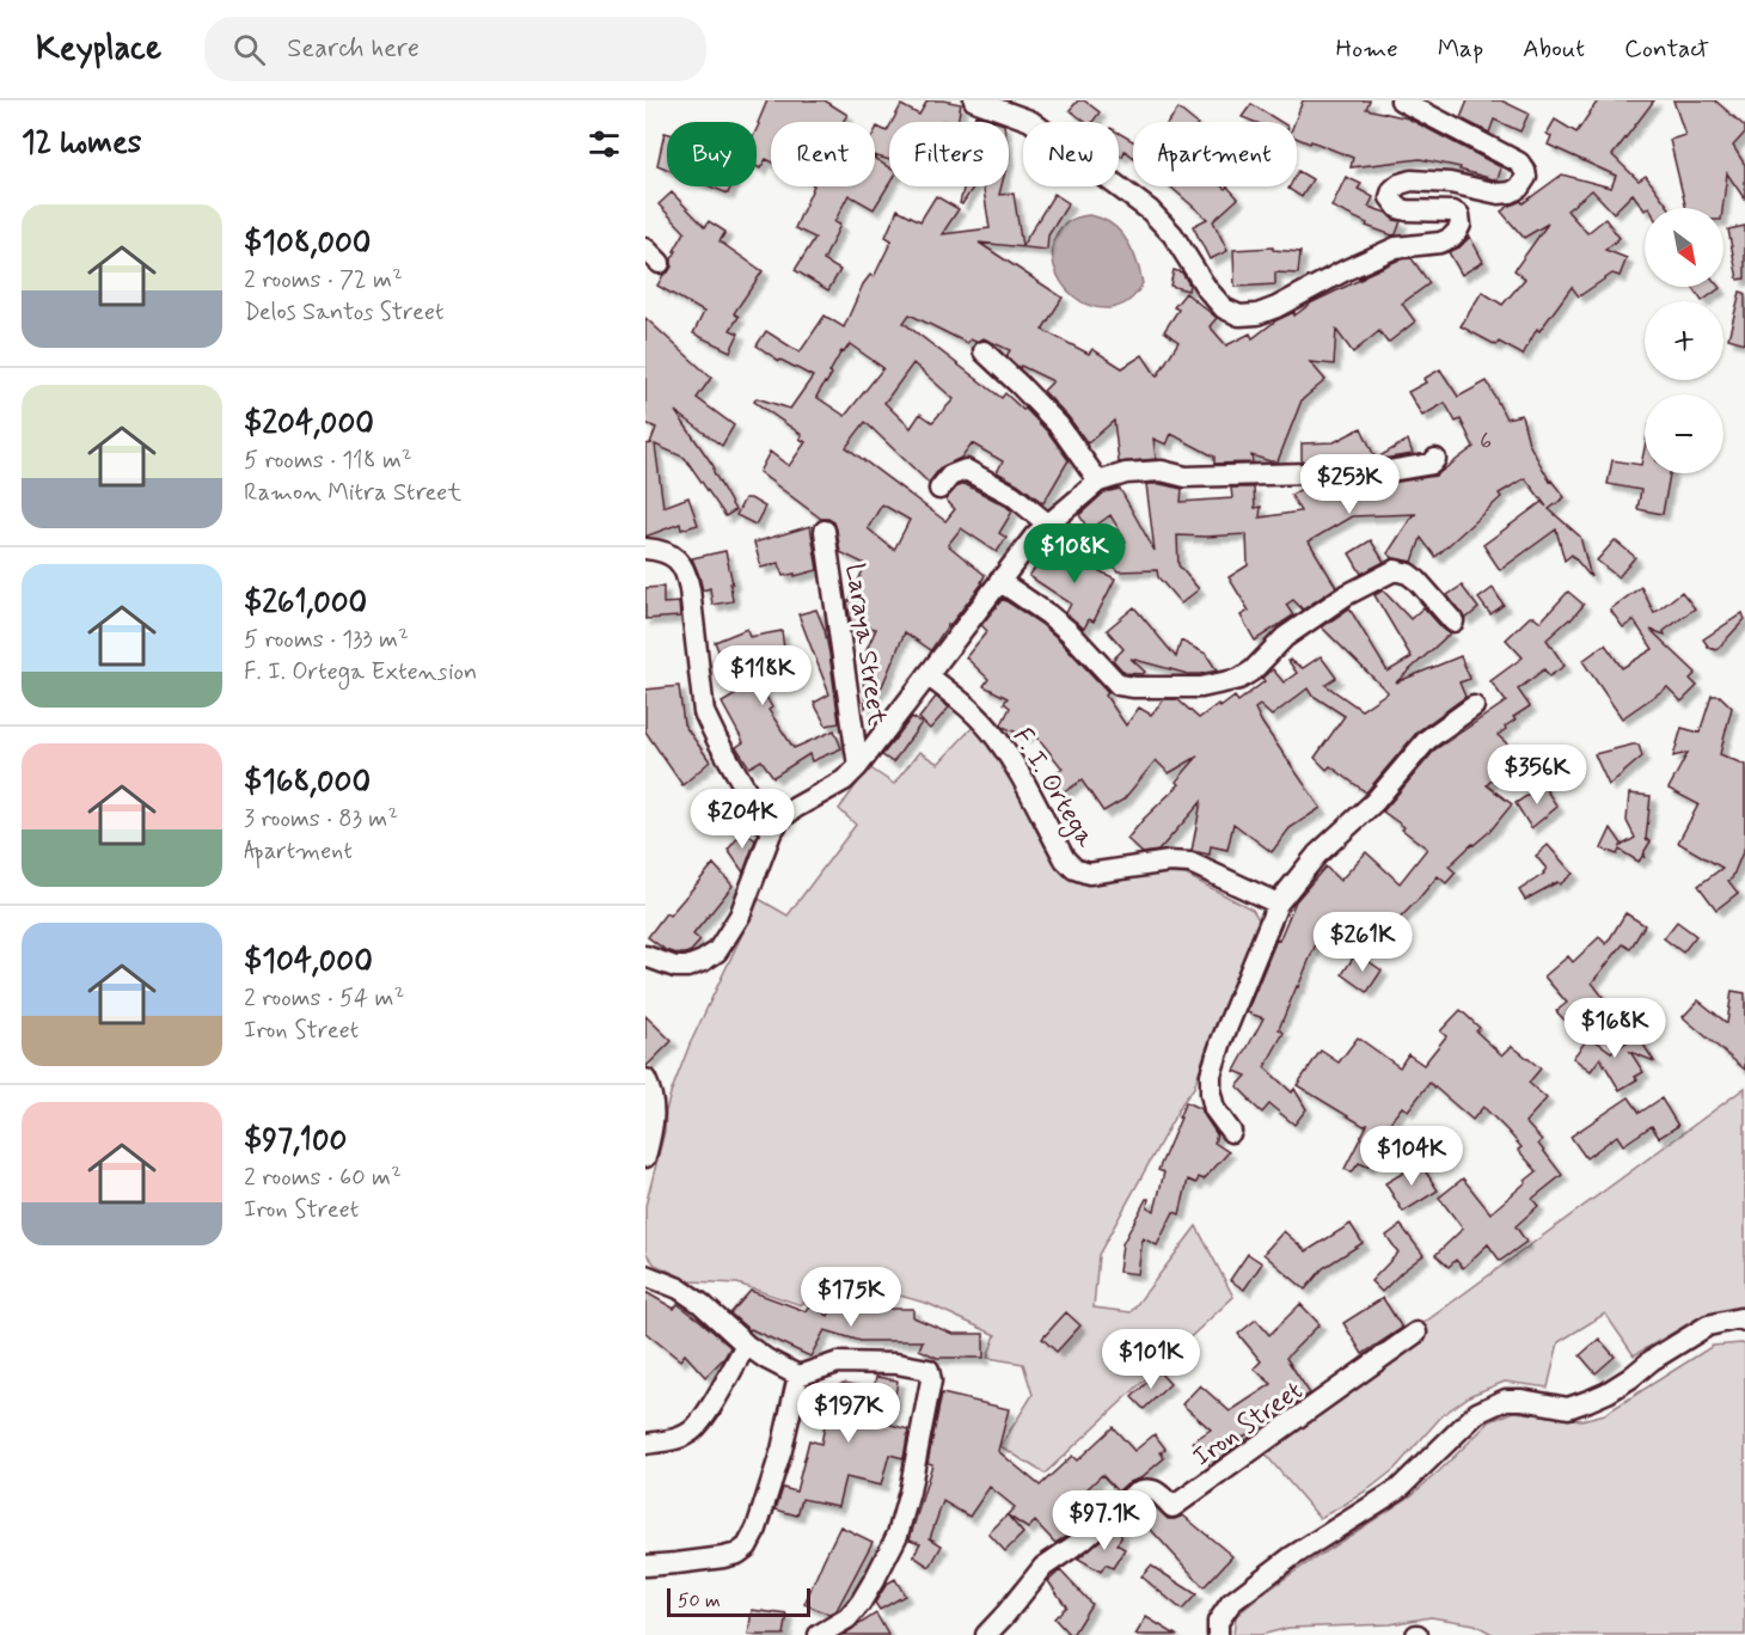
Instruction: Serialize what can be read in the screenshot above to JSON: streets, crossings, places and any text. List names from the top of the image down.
{
  "streets": {
    "street": ["Laraya Street", "F. I. Ortega", "Iron Street"]
  },
  "house_numbers": ["6"],
  "scale_bar": "50 m",
  "north": "bottom right",
  "page": {
    "header": "Keyplace",
    "search": "Search here",
    "nav": [
      "Home",
      "Map",
      "About",
      "Contact"
    ],
    "heading": "12 homes",
    "chip": [
      "Buy",
      "Rent",
      "Filters",
      "New",
      "Apartment"
    ],
    "list": [
      {
        "name": "$108,000",
        "note": "2 rooms · 72 m² · Delos Santos Street"
      },
      {
        "name": "$204,000",
        "note": "5 rooms · 118 m² · Ramon Mitra Street"
      },
      {
        "name": "$261,000",
        "note": "5 rooms · 133 m² · F. I. Ortega Extension"
      },
      {
        "name": "$168,000",
        "note": "3 rooms · 83 m² · Apartment"
      },
      {
        "name": "$104,000",
        "note": "2 rooms · 54 m² · Iron Street"
      },
      {
        "name": "$97,100",
        "note": "2 rooms · 60 m² · Iron Street"
      }
    ],
    "map_buttons": ["+", "−"],
    "price": [
      "$253K",
      "$108K",
      "$118K",
      "$356K",
      "$204K",
      "$261K",
      "$168K",
      "$104K",
      "$175K",
      "$101K",
      "$197K",
      "$97.1K"
    ],
    "scale": "50 m"
  }
}
